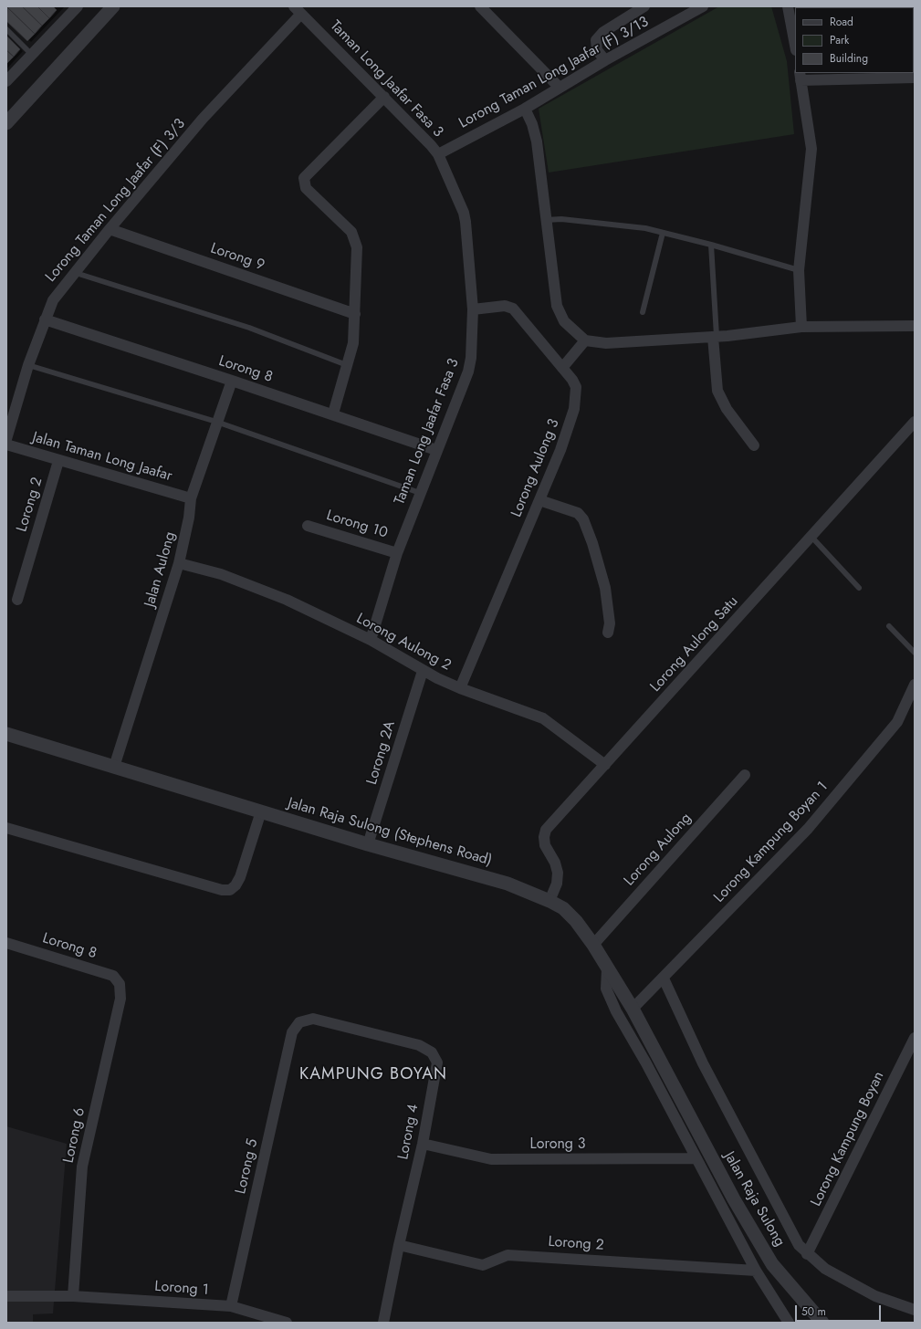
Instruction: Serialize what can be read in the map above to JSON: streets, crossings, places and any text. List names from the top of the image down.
{
  "streets": {
    "street": [
      "Lorong Taman Long Jaafar (F) 3/13",
      "Taman Long Jaafar Fasa 3",
      "Lorong Taman Long Jaafar (F) 3/3",
      "Lorong 9",
      "Lorong 8",
      "Jalan Taman Long Jaafar",
      "Lorong Aulong 3",
      "Lorong 2",
      "Lorong 10",
      "Jalan Aulong",
      "Lorong Aulong 2",
      "Lorong Aulong Satu",
      "Lorong 2A",
      "Jalan Raja Sulong (Stephens Road)",
      "Lorong Kampung Boyan 1",
      "Lorong Aulong",
      "Lorong 4",
      "Lorong 6",
      "Lorong Kampung Boyan",
      "Lorong 3",
      "Lorong 5",
      "Jalan Raja Sulong",
      "Lorong 1"
    ]
  },
  "crossings": [
    ["Lorong Taman Long Jaafar (F) 3/13", "Taman Long Jaafar Fasa 3"],
    ["Taman Long Jaafar Fasa 3", "Lorong Taman Long Jaafar (F) 3/3"],
    ["Taman Long Jaafar Fasa 3", "Lorong 8"],
    ["Taman Long Jaafar Fasa 3", "Lorong Aulong 3"],
    ["Taman Long Jaafar Fasa 3", "Lorong 10"],
    ["Taman Long Jaafar Fasa 3", "Lorong Aulong 2"],
    ["Lorong Taman Long Jaafar (F) 3/3", "Lorong 9"],
    ["Lorong Taman Long Jaafar (F) 3/3", "Lorong 8"],
    ["Lorong 8", "Jalan Aulong"],
    ["Lorong 8", "Lorong 6"],
    ["Jalan Taman Long Jaafar", "Lorong 2"],
    ["Jalan Taman Long Jaafar", "Jalan Aulong"],
    ["Lorong Aulong 3", "Lorong Aulong 2"],
    ["Lorong 2", "Lorong 4"],
    ["Jalan Aulong", "Lorong Aulong 2"],
    ["Jalan Aulong", "Jalan Raja Sulong (Stephens Road)"],
    ["Lorong Aulong 2", "Lorong Aulong Satu"],
    ["Lorong Aulong 2", "Lorong 2A"],
    ["Lorong Aulong Satu", "Jalan Raja Sulong (Stephens Road)"],
    ["Lorong 2A", "Jalan Raja Sulong (Stephens Road)"],
    ["Jalan Raja Sulong (Stephens Road)", "Lorong Kampung Boyan 1"],
    ["Jalan Raja Sulong (Stephens Road)", "Lorong Aulong"],
    ["Jalan Raja Sulong (Stephens Road)", "Jalan Raja Sulong"],
    ["Lorong 4", "Lorong 3"],
    ["Lorong 4", "Lorong 5"],
    ["Lorong 6", "Lorong 1"],
    ["Lorong 5", "Lorong 1"]
  ],
  "districts": ["KAMPUNG BOYAN"],
  "legend": ["Road", "Park", "Building"],
  "scale_bar": "50 m"
}
